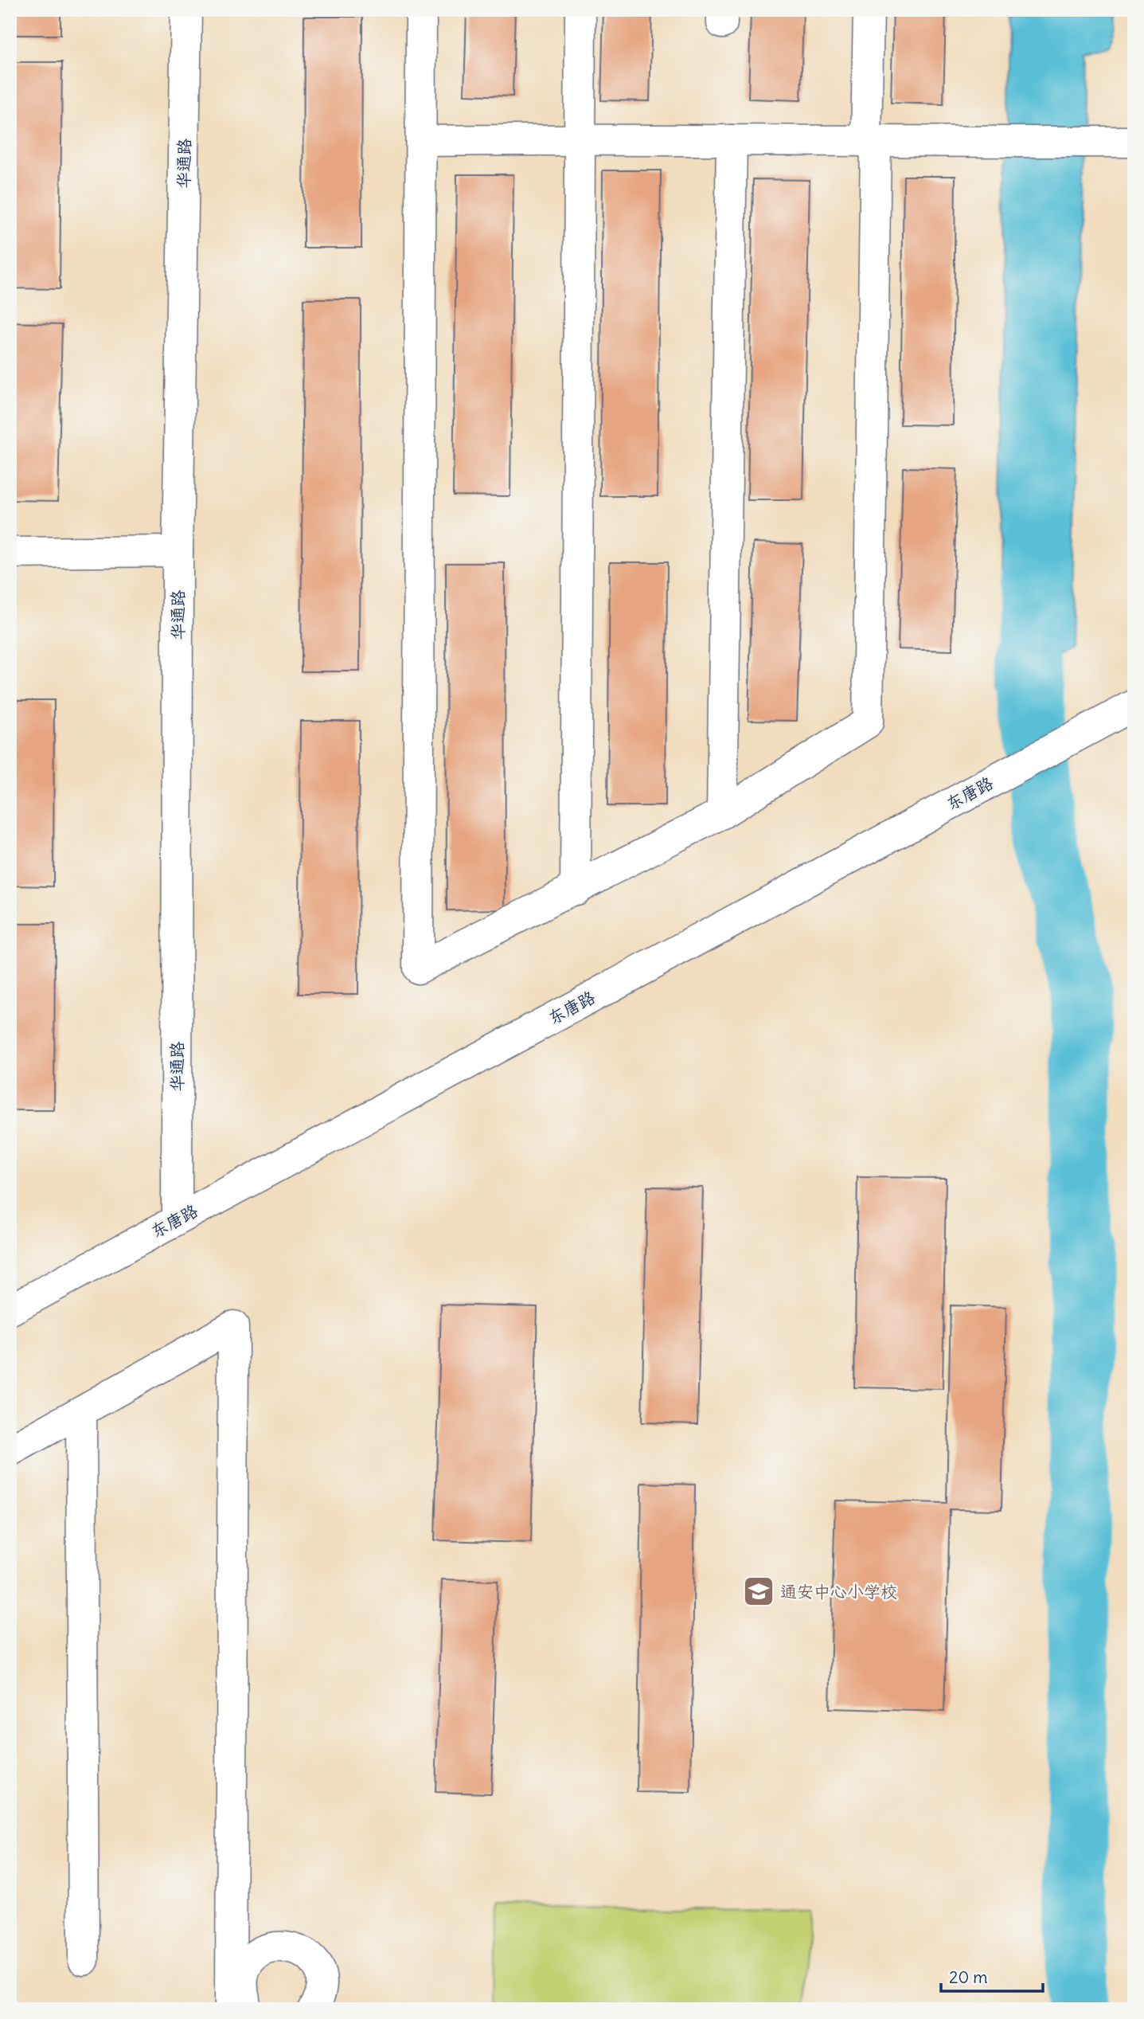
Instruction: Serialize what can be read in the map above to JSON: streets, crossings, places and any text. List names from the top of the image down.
{
  "streets": {
    "street": ["华通路", "东唐路"]
  },
  "crossings": [
    ["华通路", "东唐路"]
  ],
  "places": {
    "school or university": ["通安中心小学校"]
  },
  "scale_bar": "20 m"
}
